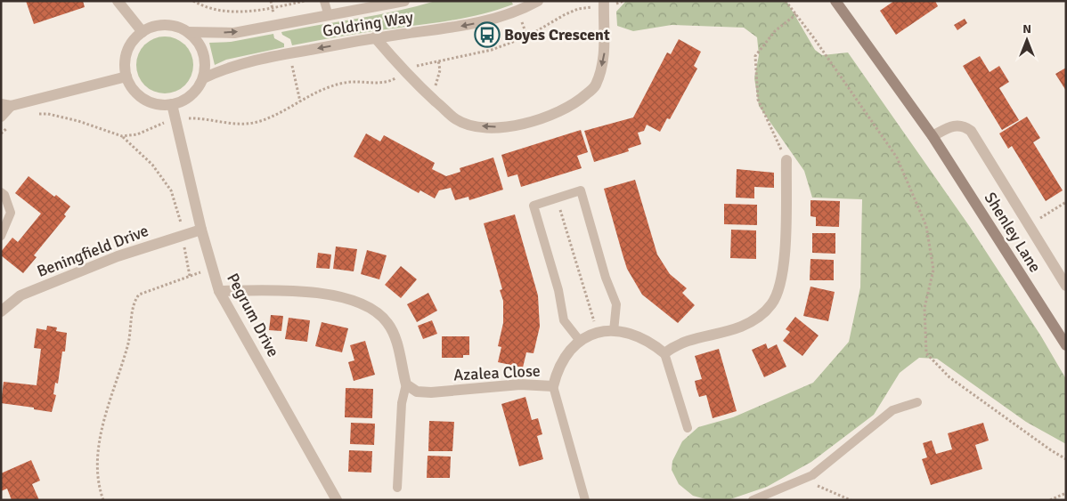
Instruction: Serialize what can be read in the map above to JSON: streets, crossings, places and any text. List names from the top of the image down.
{
  "streets": {
    "main road": ["Shenley Lane"],
    "street": [
      "Goldring Way",
      "Beningfield Drive",
      "Pegrum Drive",
      "Azalea Close"
    ]
  },
  "crossings": [
    ["Goldring Way", "Pegrum Drive"],
    ["Beningfield Drive", "Pegrum Drive"]
  ],
  "places": {
    "bus stop": ["Boyes Crescent"]
  },
  "north": "top"
}
